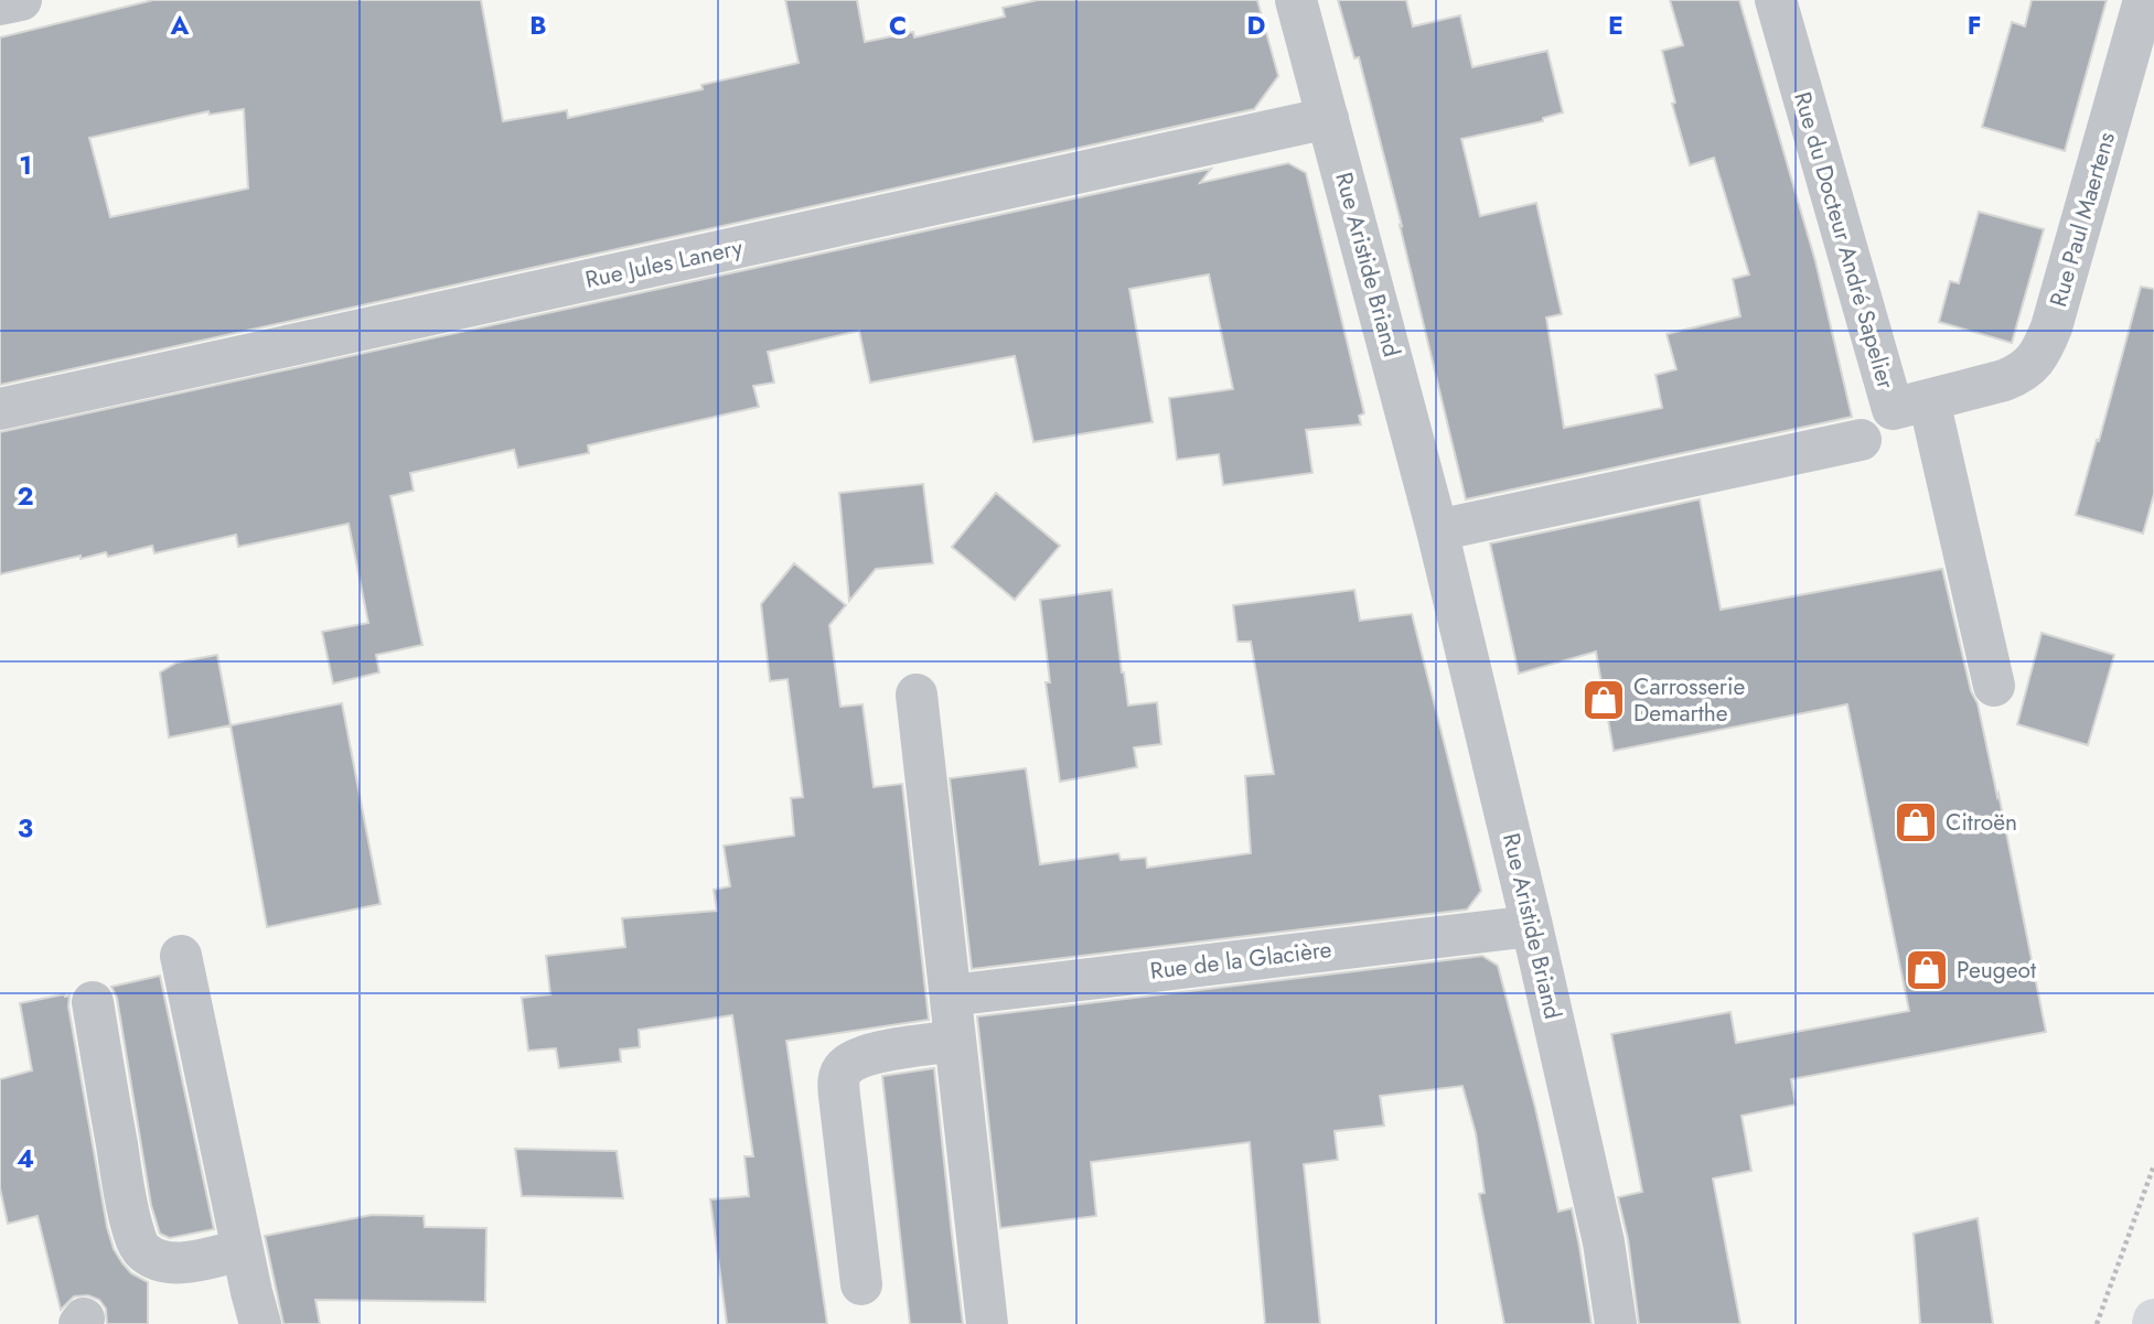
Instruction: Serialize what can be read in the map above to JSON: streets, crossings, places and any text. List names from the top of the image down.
{
  "streets": {
    "street": [
      "Rue Paul Maertens",
      "Rue du Docteur André Sapelier",
      "Rue Jules Lanery",
      "Rue Aristide Briand",
      "Rue de la Glacière"
    ]
  },
  "crossings": [
    ["Rue Paul Maertens", "Rue du Docteur André Sapelier"],
    ["Rue Jules Lanery", "Rue Aristide Briand"],
    ["Rue Aristide Briand", "Rue de la Glacière"]
  ],
  "places": {
    "shop": ["Carrosserie Demarthe", "Citroën", "Peugeot"]
  },
  "grid": {
    "columns": [
      "A",
      "B",
      "C",
      "D",
      "E",
      "F"
    ],
    "rows": [
      "1",
      "2",
      "3",
      "4"
    ]
  }
}
